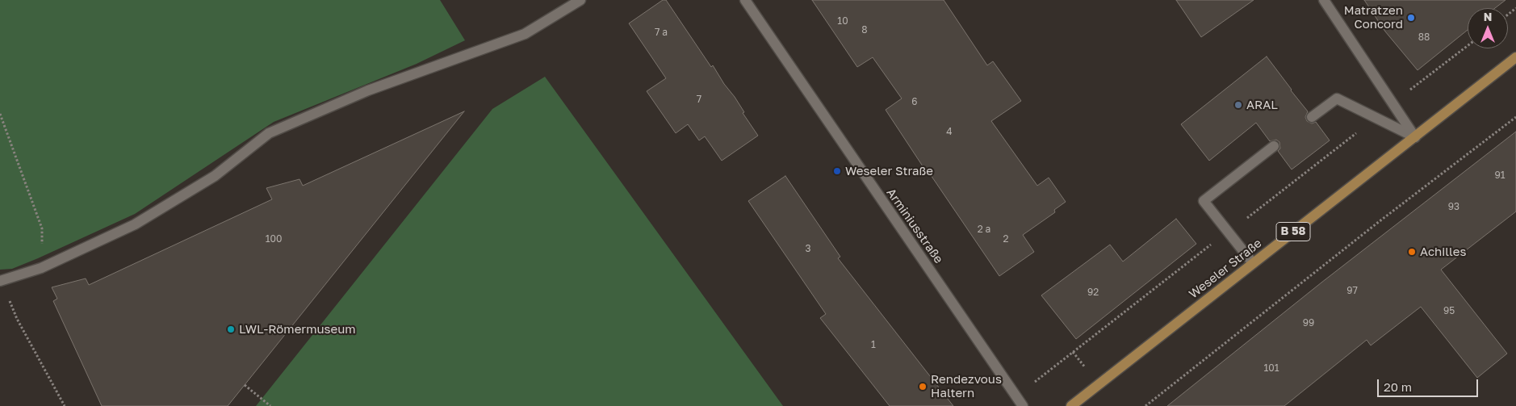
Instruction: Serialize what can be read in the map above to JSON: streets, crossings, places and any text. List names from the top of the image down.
{
  "streets": {
    "main road": ["B 58", "Weseler Straße"],
    "street": ["Arminiusstraße"]
  },
  "places": [
    "Matratzen Concord",
    "ARAL",
    "Weseler Straße",
    "Achilles",
    "LWL-Römermuseum",
    "Rendezvous Haltern"
  ],
  "house_numbers": [
    "10",
    "8",
    "7 a",
    "88",
    "7",
    "6",
    "4",
    "91",
    "93",
    "2 a",
    "100",
    "2",
    "3",
    "97",
    "92",
    "95",
    "99",
    "1",
    "101"
  ],
  "scale_bar": "20 m",
  "north": "top"
}
